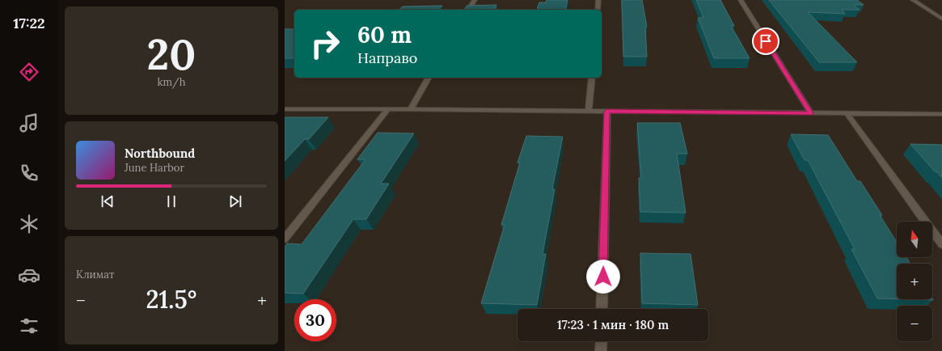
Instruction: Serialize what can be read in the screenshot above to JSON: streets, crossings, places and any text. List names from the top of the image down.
{
  "north": "top",
  "page": {
    "tabs": "17:22",
    "tile": [
      ["20", "km/h"],
      "Климат"
    ],
    "turn": ["60 m", "Направо"],
    "song": ["Northbound", "June Harbor"],
    "map_buttons": ["+", "−"],
    "heat": ["−", "21.5°", "+"],
    "limit": "30",
    "trip": "17:23 · 1 мин · 180 m"
  }
}
